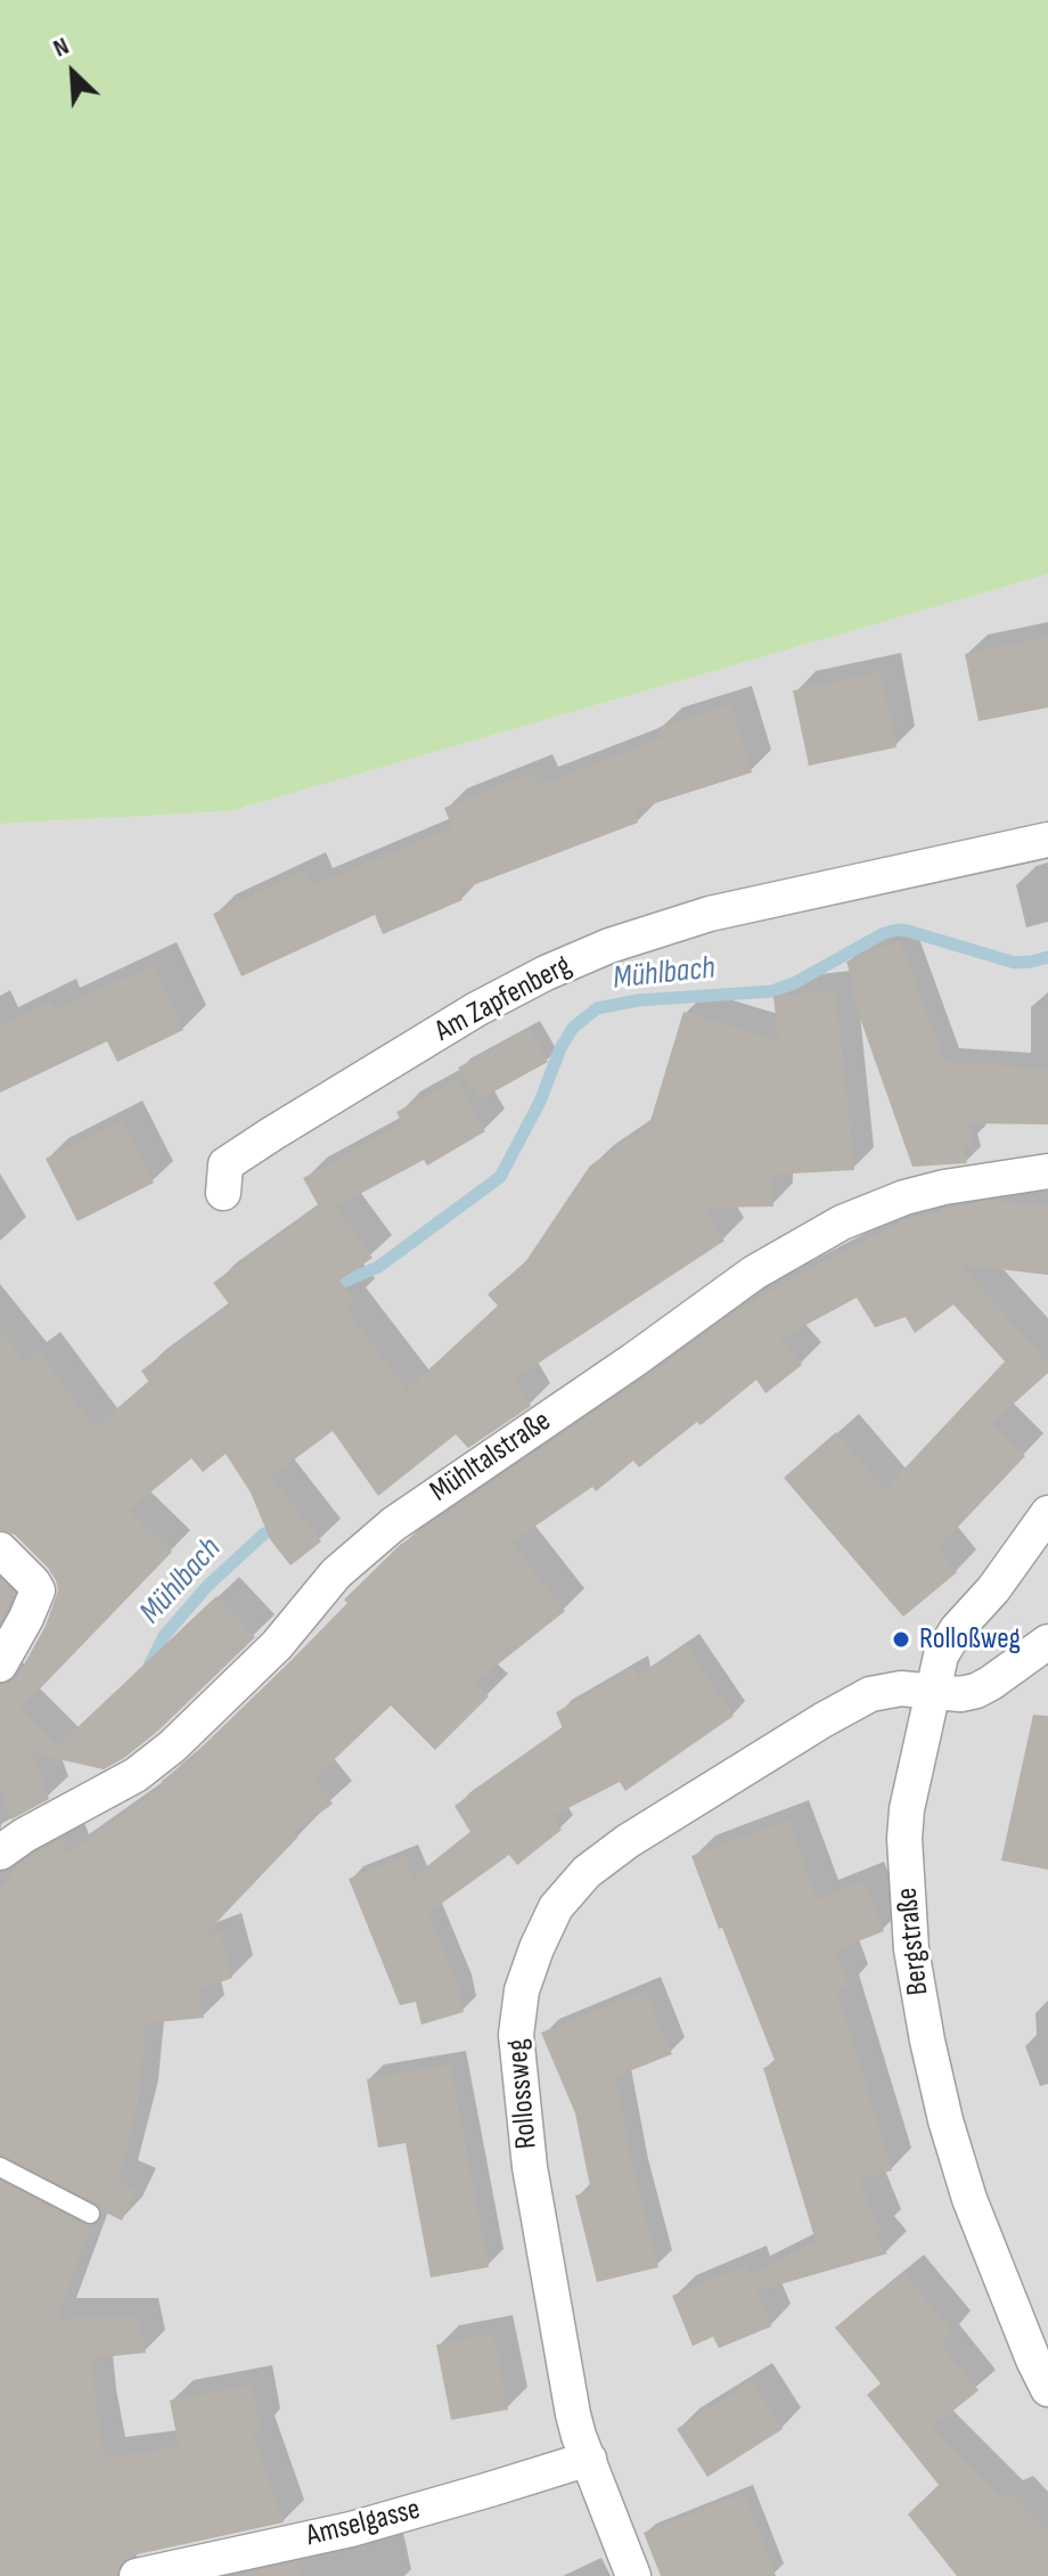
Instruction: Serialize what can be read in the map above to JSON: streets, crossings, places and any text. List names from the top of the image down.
{
  "streets": {
    "street": [
      "Am Zapfenberg",
      "Mühltalstraße",
      "Bergstraße",
      "Rollossweg",
      "Amselgasse"
    ]
  },
  "crossings": [
    ["Bergstraße", "Rollossweg"],
    ["Rollossweg", "Amselgasse"]
  ],
  "water": ["Mühlbach"],
  "places": ["Rolloßweg"],
  "north": "top left"
}
